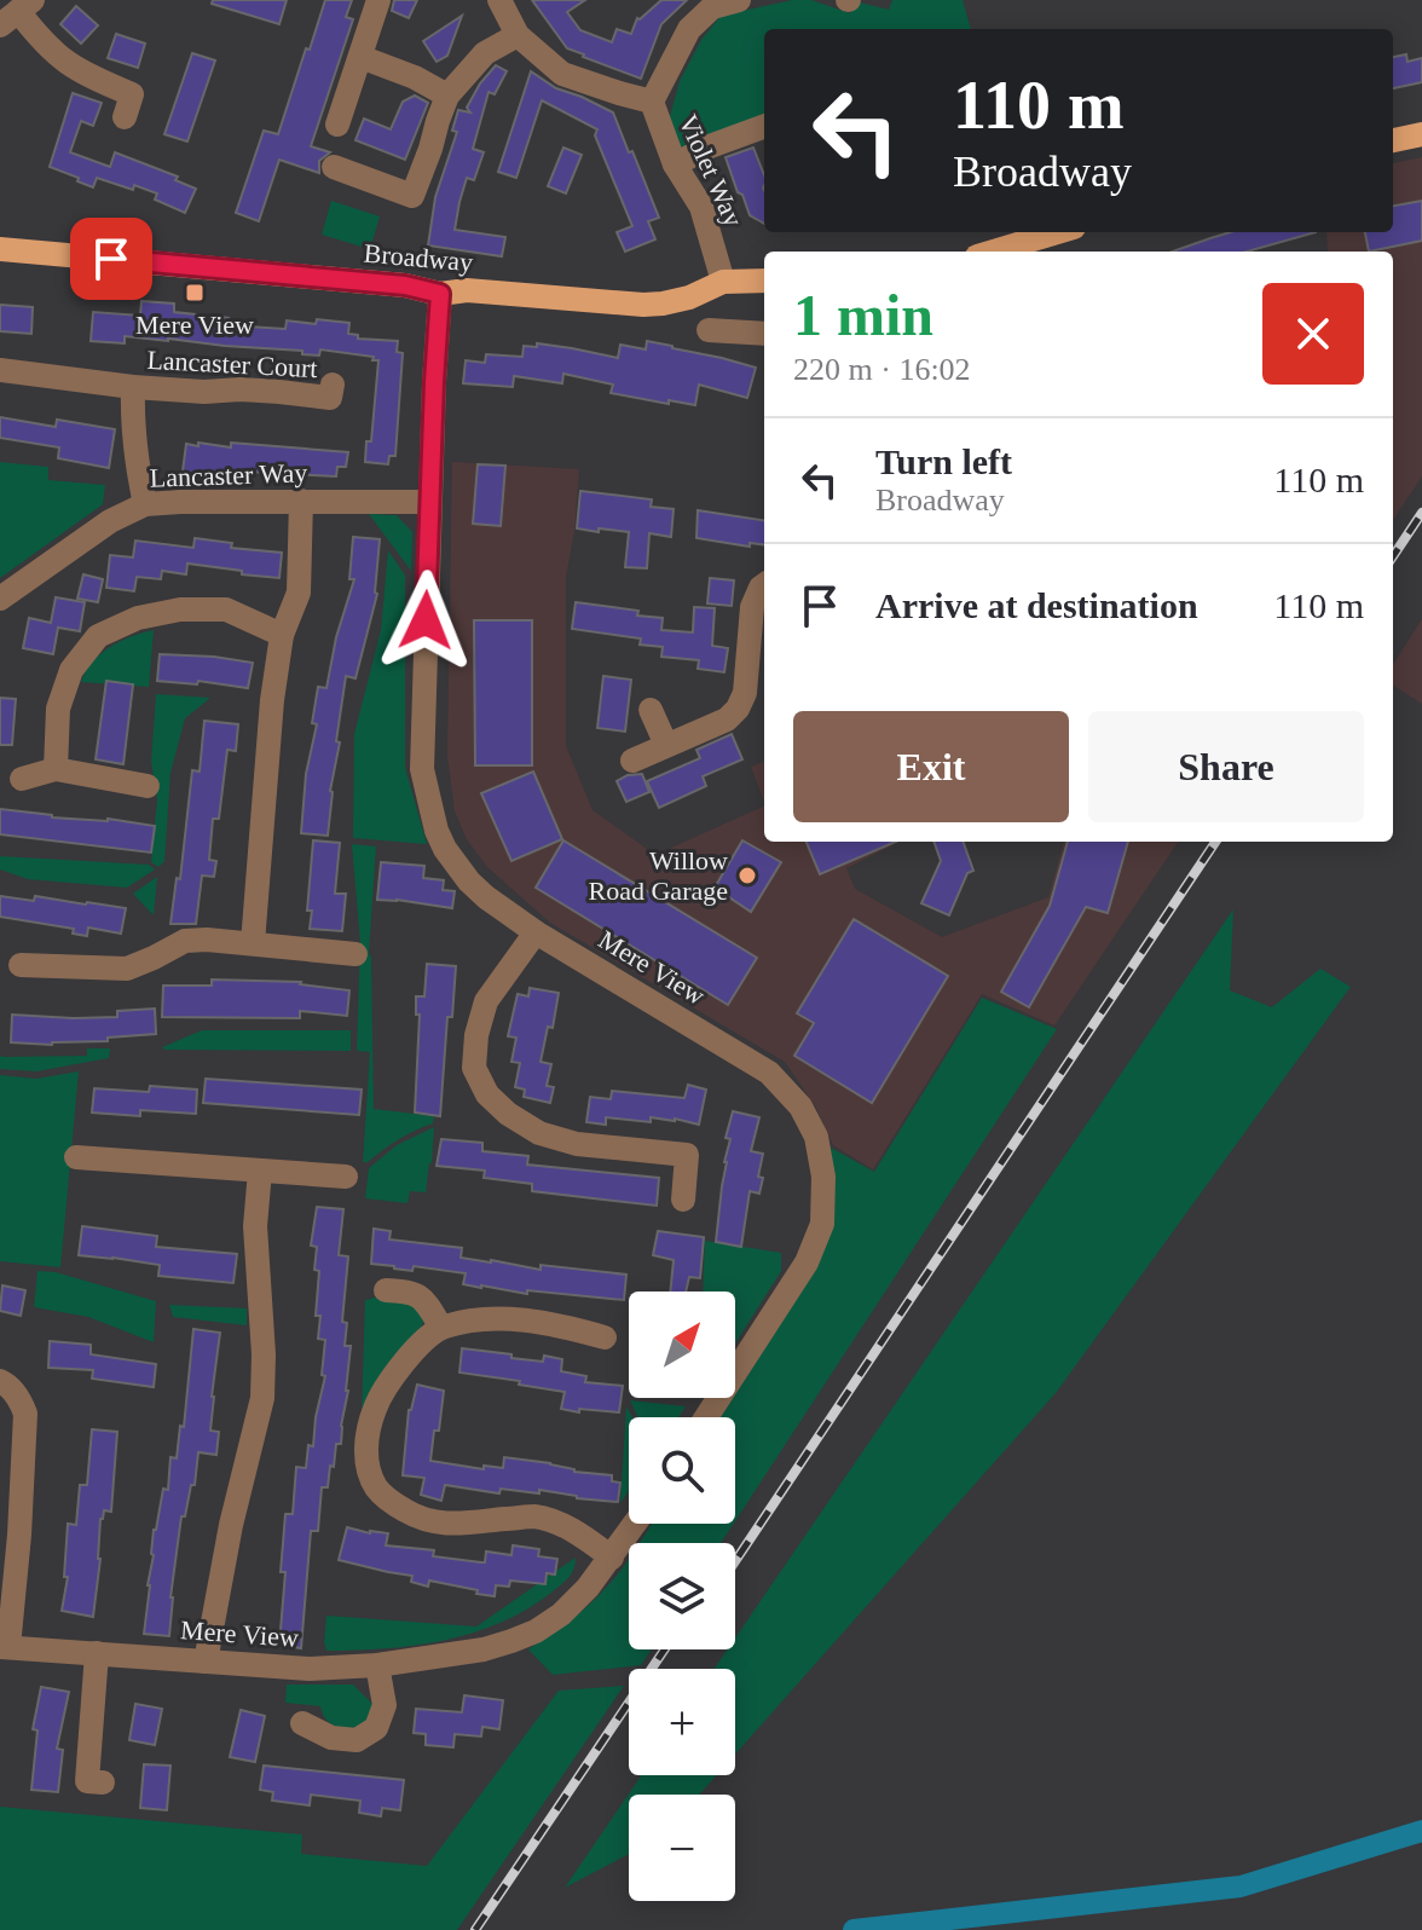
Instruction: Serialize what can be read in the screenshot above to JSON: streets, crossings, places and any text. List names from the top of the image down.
{
  "streets": {
    "main road": ["Broadway"],
    "street": [
      "Violet Way",
      "Lancaster Court",
      "Lancaster Way",
      "Mere View"
    ]
  },
  "crossings": [
    ["Violet Way", "Broadway"],
    ["Broadway", "Mere View"],
    ["Lancaster Court", "Lancaster Way"],
    ["Lancaster Way", "Mere View"]
  ],
  "places": {
    "transit": ["Mere View"],
    "other": ["Willow Road Garage"]
  },
  "north": "top right",
  "page": {
    "turn": ["110 m", "Broadway"],
    "heading": ["1 min", "220 m · 16:02"],
    "list": [
      {
        "name": "Turn left",
        "note": "Broadway",
        "value": "110 m"
      },
      {
        "name": "Arrive at destination",
        "value": "110 m"
      }
    ],
    "buttons": ["Exit", "Share"],
    "map_buttons": ["+", "−"]
  }
}
